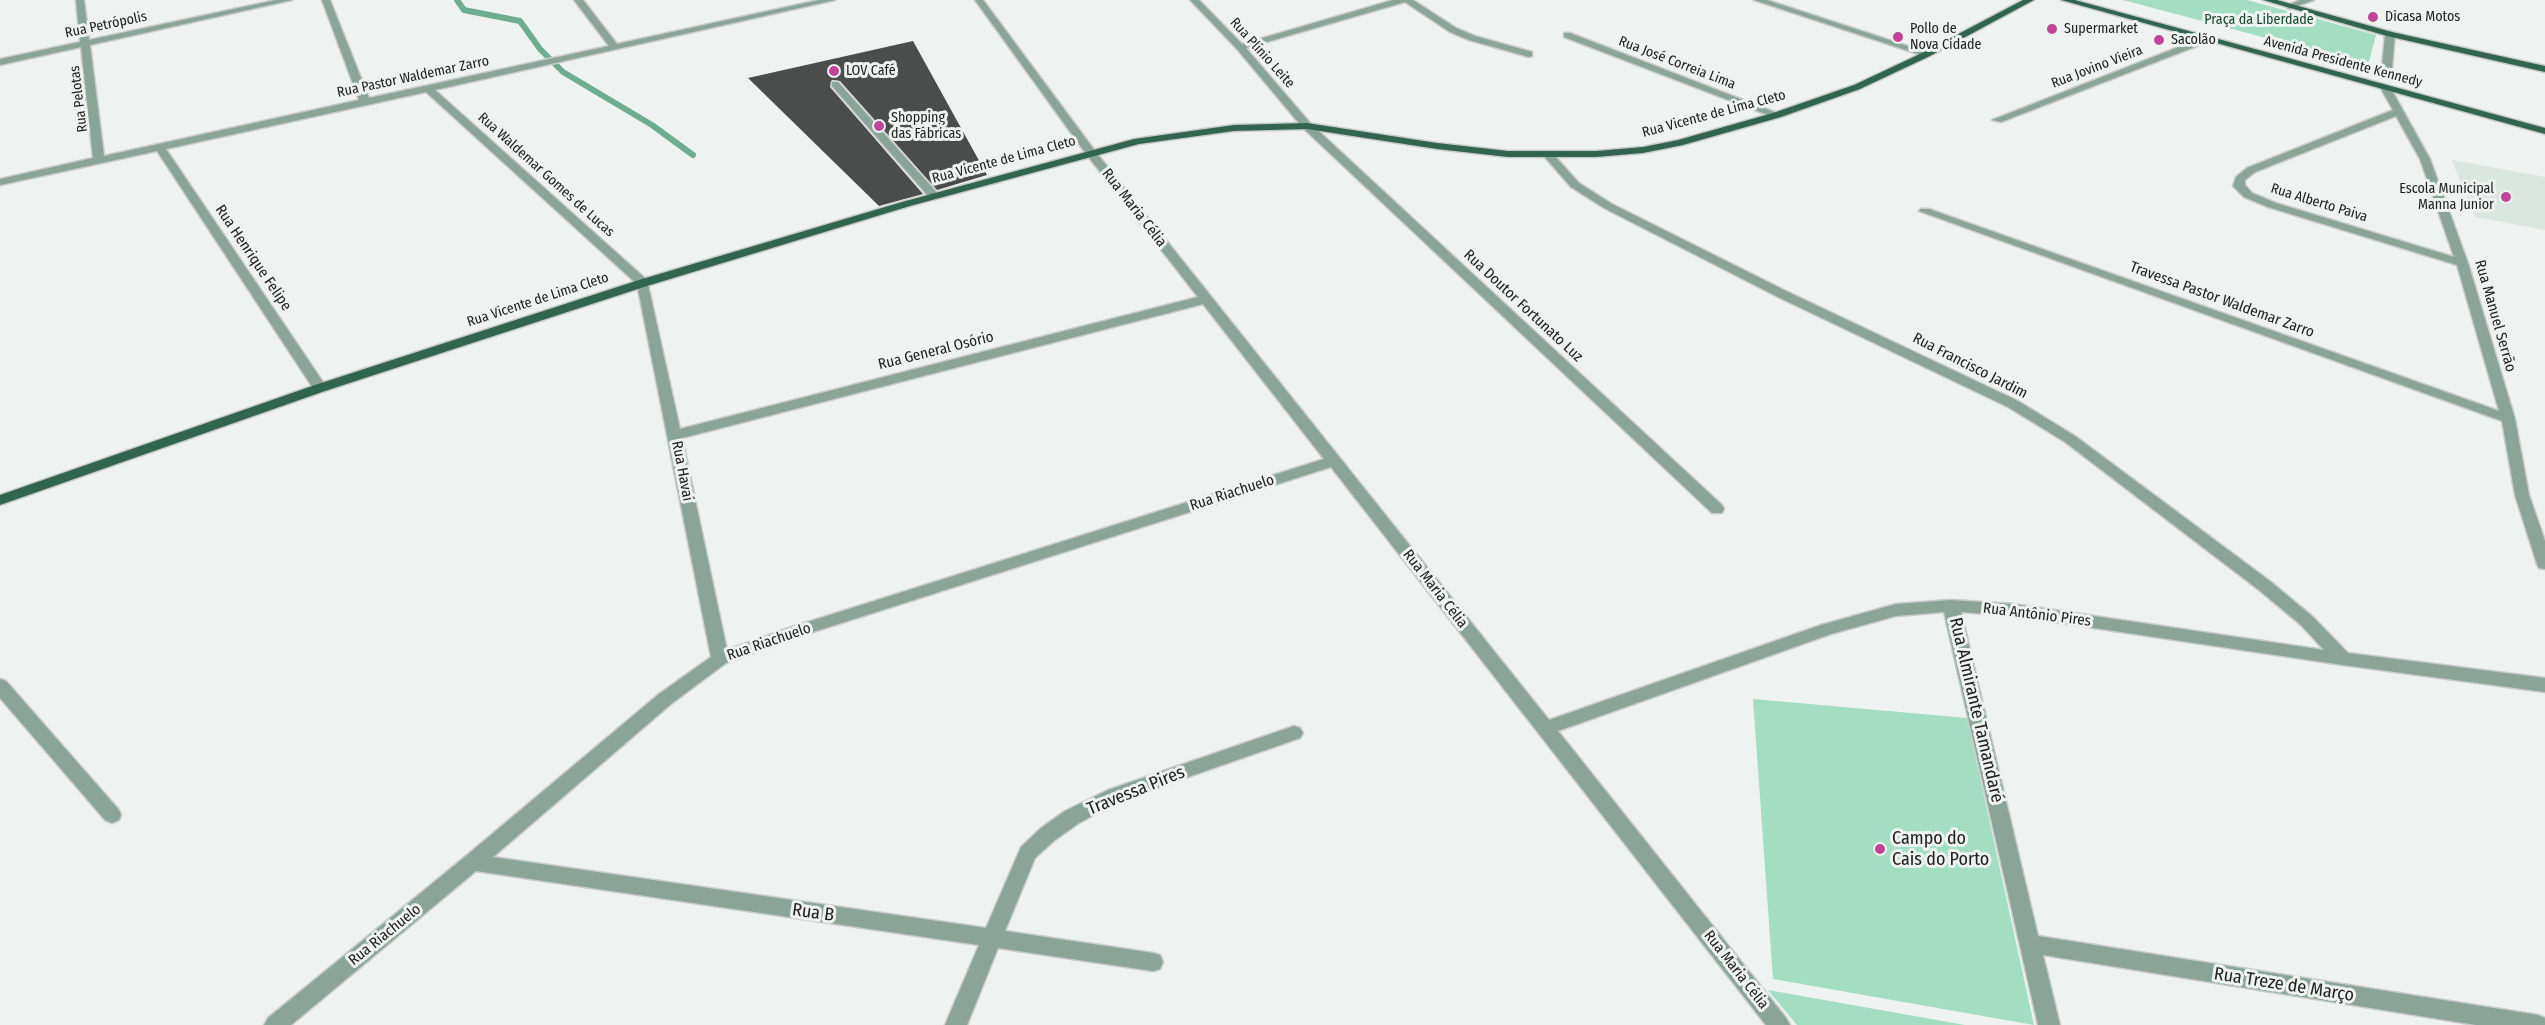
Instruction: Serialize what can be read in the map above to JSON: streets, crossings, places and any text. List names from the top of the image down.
{
  "streets": {
    "main road": ["Avenida Presidente Kennedy", "Rua Vicente de Lima Cleto"],
    "street": [
      "Rua Petrópolis",
      "Rua Plínio Leite",
      "Rua José Correia Lima",
      "Rua Jovino Vieira",
      "Rua Pastor Waldemar Zarro",
      "Rua Pelotas",
      "Rua Waldemar Gomes de Lucas",
      "Rua Alberto Paiva",
      "Rua Maria Célia",
      "Rua Henrique Felipe",
      "Travessa Pastor Waldemar Zarro",
      "Rua Doutor Fortunato Luz",
      "Rua Manuel Serrão",
      "Rua General Osório",
      "Rua Francisco Jardim",
      "Rua Havaí",
      "Rua Riachuelo",
      "Rua Antônio Pires",
      "Rua Almirante Tamandaré",
      "Travessa Pires",
      "Rua B",
      "Rua Treze de Março"
    ]
  },
  "crossings": [
    ["Rua Petrópolis", "Rua Pelotas"],
    ["Rua Plínio Leite", "Rua Vicente de Lima Cleto"],
    ["Rua Plínio Leite", "Rua Doutor Fortunato Luz"],
    ["Avenida Presidente Kennedy", "Rua Jovino Vieira"],
    ["Avenida Presidente Kennedy", "Rua Manuel Serrão"],
    ["Rua José Correia Lima", "Rua Vicente de Lima Cleto"],
    ["Rua Pastor Waldemar Zarro", "Rua Pelotas"],
    ["Rua Pastor Waldemar Zarro", "Rua Waldemar Gomes de Lucas"],
    ["Rua Pastor Waldemar Zarro", "Rua Henrique Felipe"],
    ["Rua Vicente de Lima Cleto", "Rua Waldemar Gomes de Lucas"],
    ["Rua Vicente de Lima Cleto", "Rua Maria Célia"],
    ["Rua Vicente de Lima Cleto", "Rua Henrique Felipe"],
    ["Rua Vicente de Lima Cleto", "Rua Doutor Fortunato Luz"],
    ["Rua Vicente de Lima Cleto", "Rua Francisco Jardim"],
    ["Rua Vicente de Lima Cleto", "Rua Havaí"],
    ["Rua Waldemar Gomes de Lucas", "Rua Havaí"],
    ["Rua Alberto Paiva", "Rua Manuel Serrão"],
    ["Rua Maria Célia", "Rua General Osório"],
    ["Rua Maria Célia", "Rua Riachuelo"],
    ["Rua Maria Célia", "Rua Antônio Pires"],
    ["Travessa Pastor Waldemar Zarro", "Rua Manuel Serrão"],
    ["Rua General Osório", "Rua Havaí"],
    ["Rua Francisco Jardim", "Rua Antônio Pires"],
    ["Rua Havaí", "Rua Riachuelo"],
    ["Rua Riachuelo", "Rua B"],
    ["Rua Antônio Pires", "Rua Almirante Tamandaré"],
    ["Rua Almirante Tamandaré", "Rua Treze de Março"],
    ["Travessa Pires", "Rua B"]
  ],
  "parks": ["Praça da Liberdade"],
  "places": [
    "Dicasa Motos",
    "Supermarket",
    "Pollo de Nova Cidade",
    "Sacolão",
    "LOV Café",
    "Shopping das Fábricas",
    "Escola Municipal Manna Junior",
    "Campo do Cais do Porto"
  ]
}
